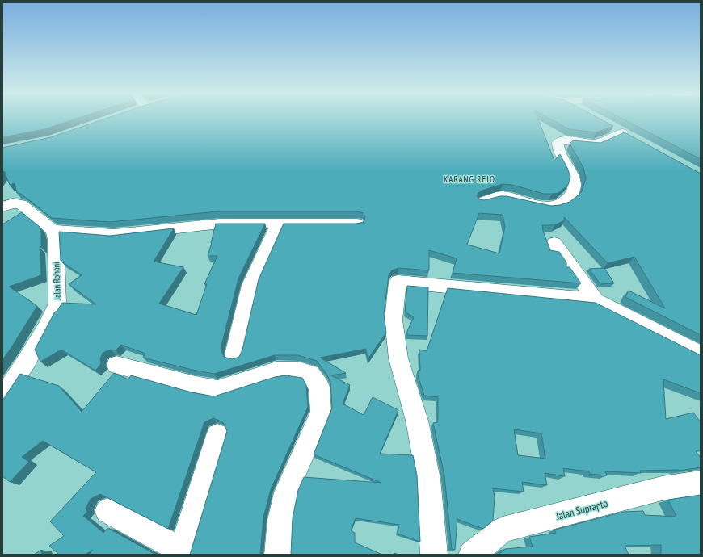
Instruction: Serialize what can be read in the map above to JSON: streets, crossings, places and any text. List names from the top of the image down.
{
  "streets": {
    "street": ["Jalan Rohani", "Jalan Suprapto"]
  },
  "districts": ["KARANG REJO"]
}
